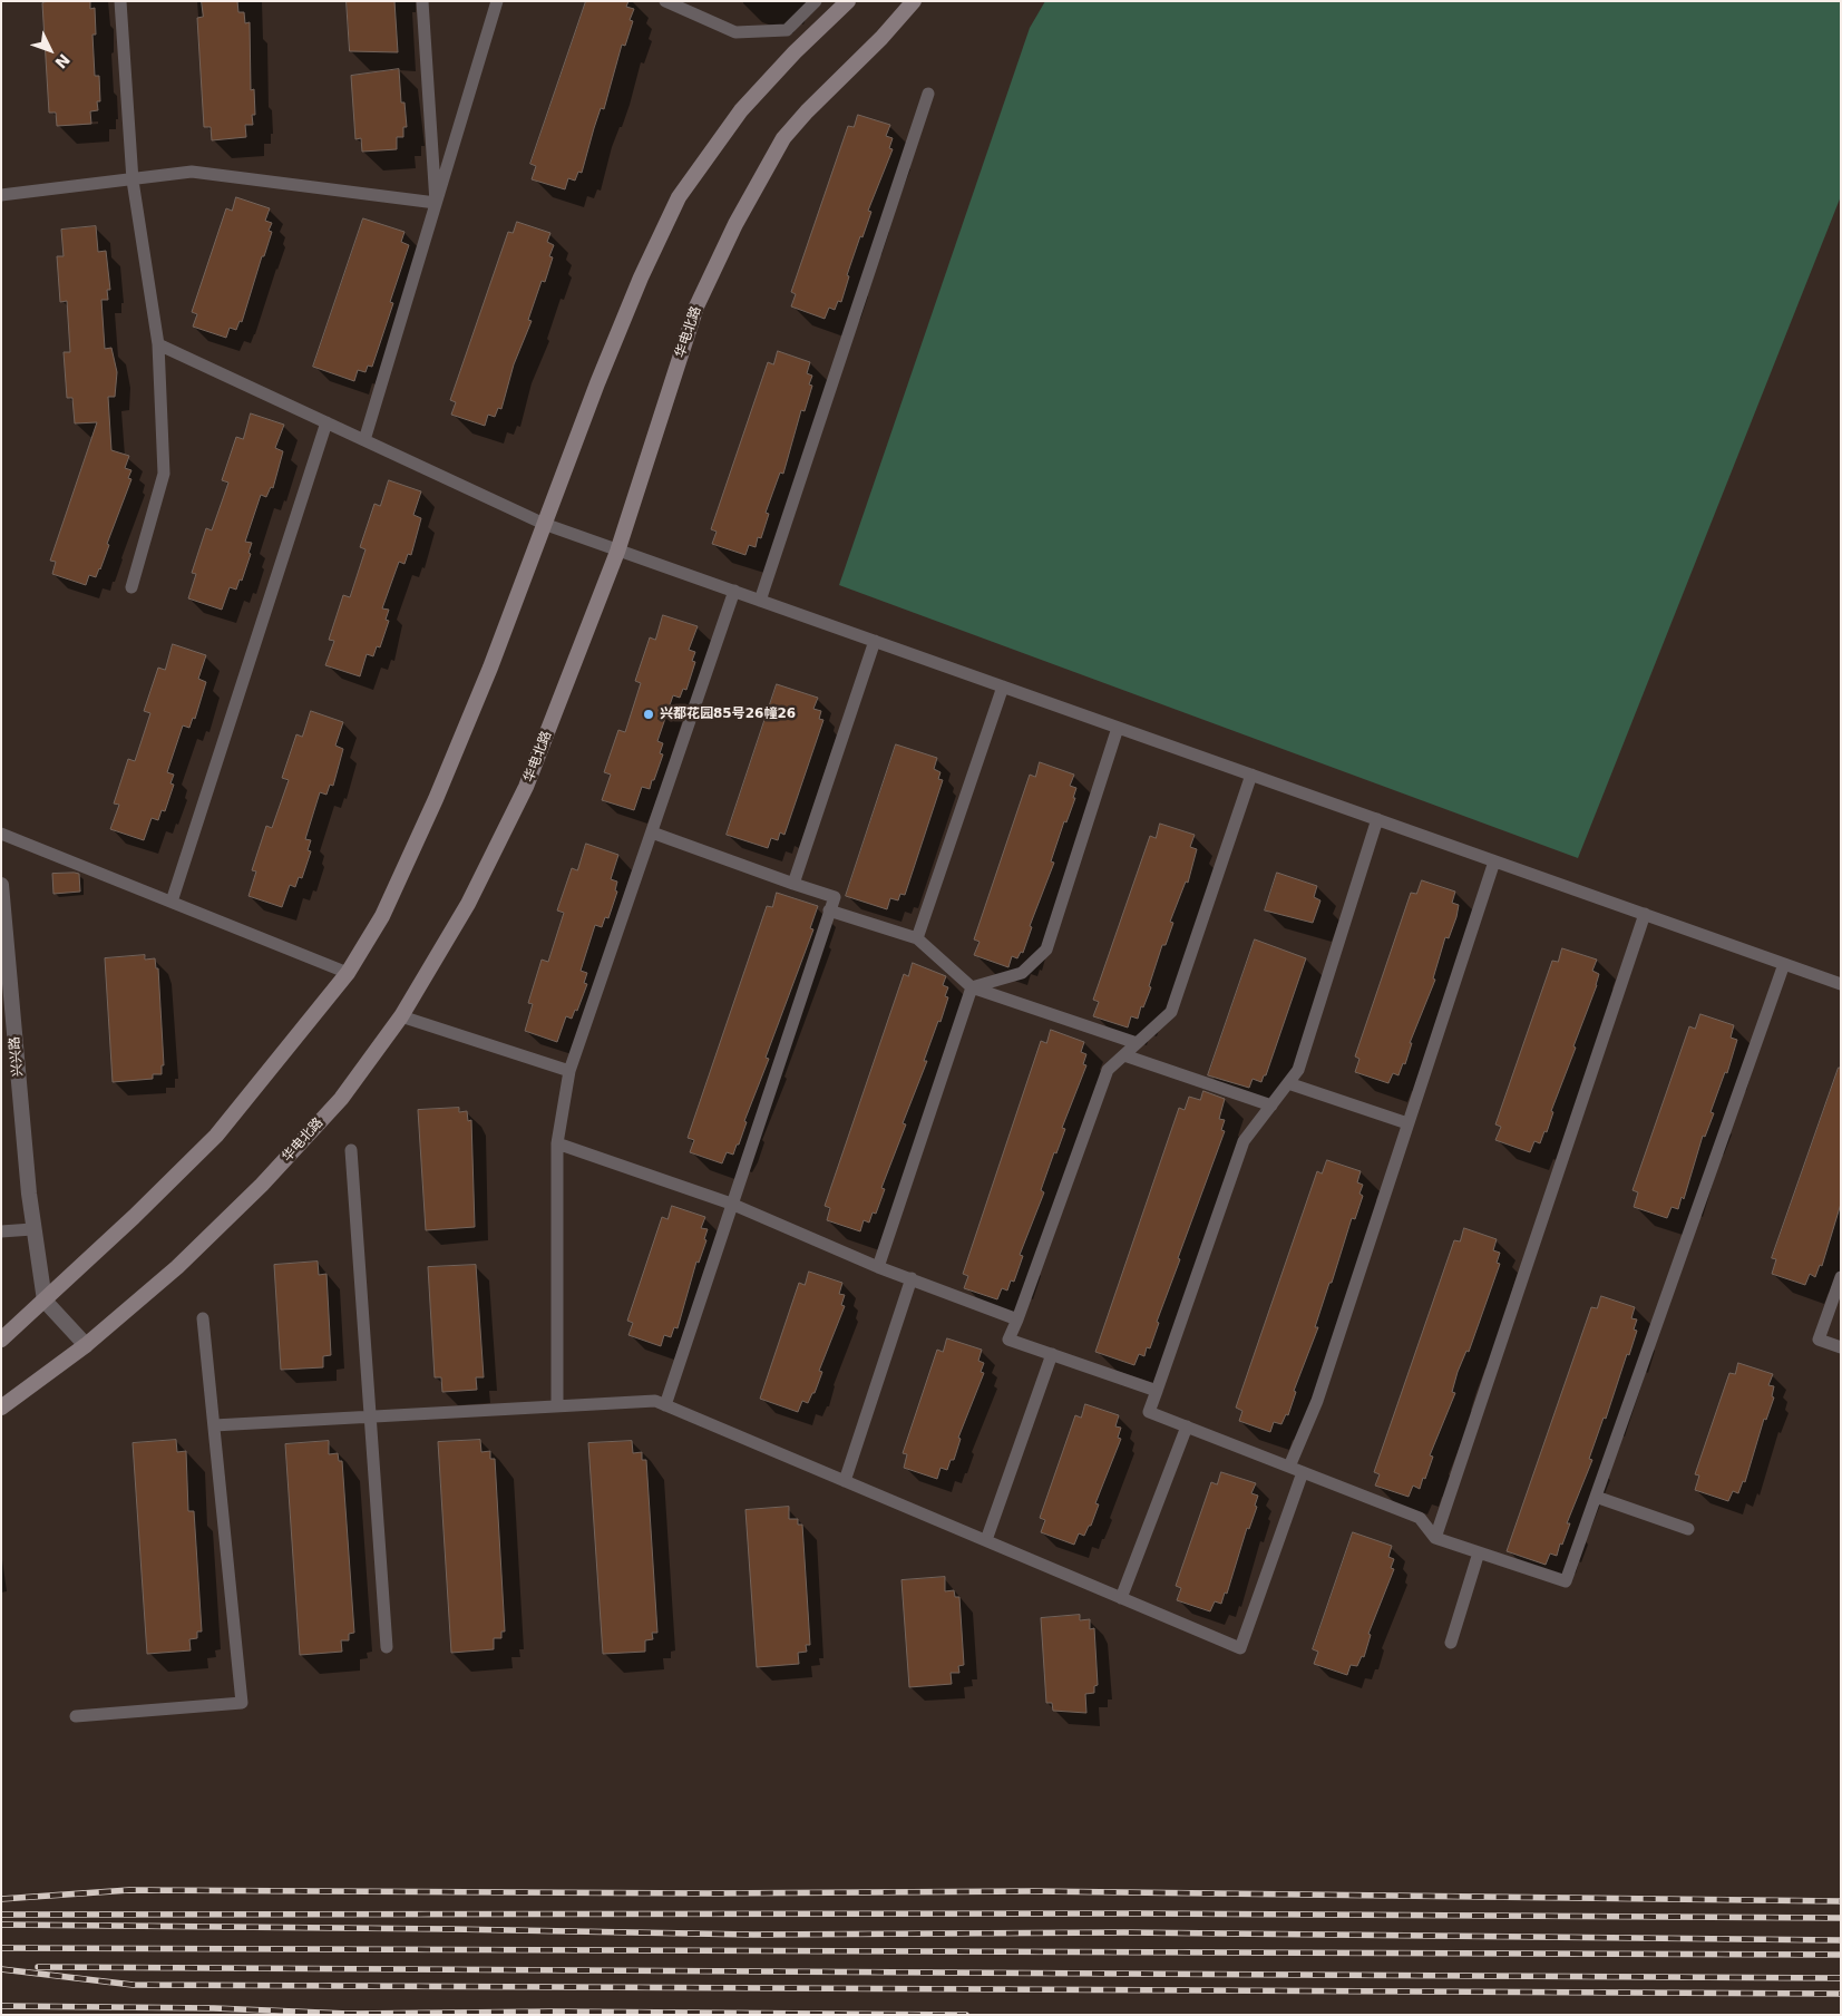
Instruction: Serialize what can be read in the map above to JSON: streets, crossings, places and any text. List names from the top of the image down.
{
  "streets": {
    "main road": ["华电北路"],
    "street": ["兴兴路"]
  },
  "places": ["兴都花园85号26幢26"],
  "north": "bottom right"
}
